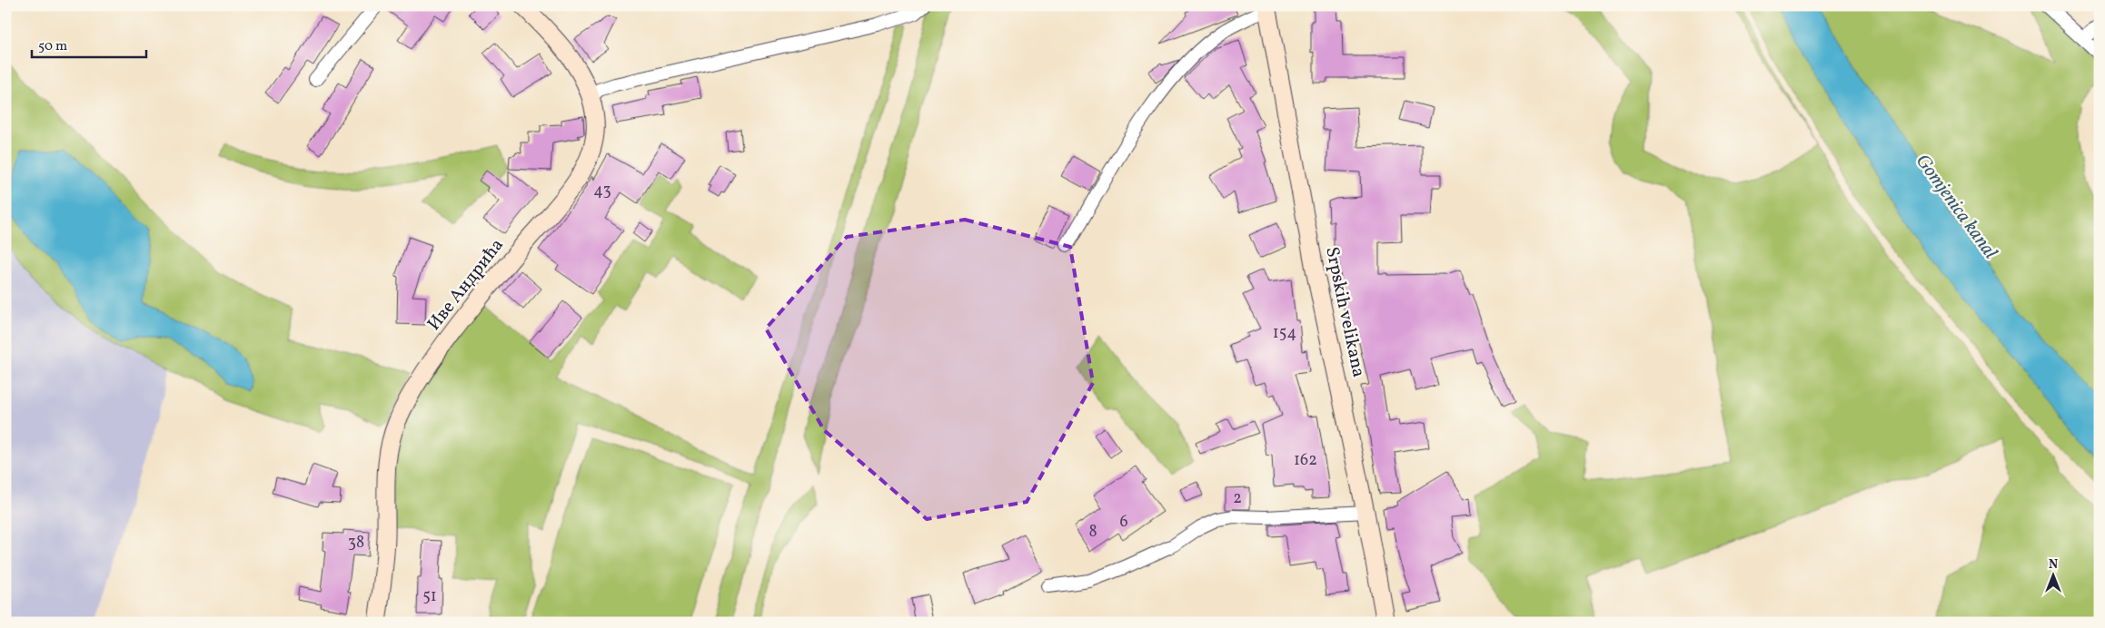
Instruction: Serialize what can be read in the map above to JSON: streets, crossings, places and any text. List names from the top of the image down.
{
  "streets": {
    "street": ["Иве Андрића", "Srpskih velikana"]
  },
  "water": ["Gomjenica kanal"],
  "house_numbers": [
    "43",
    "154",
    "162",
    "2",
    "6",
    "8",
    "38",
    "51"
  ],
  "scale_bar": "50 m",
  "north": "top"
}
